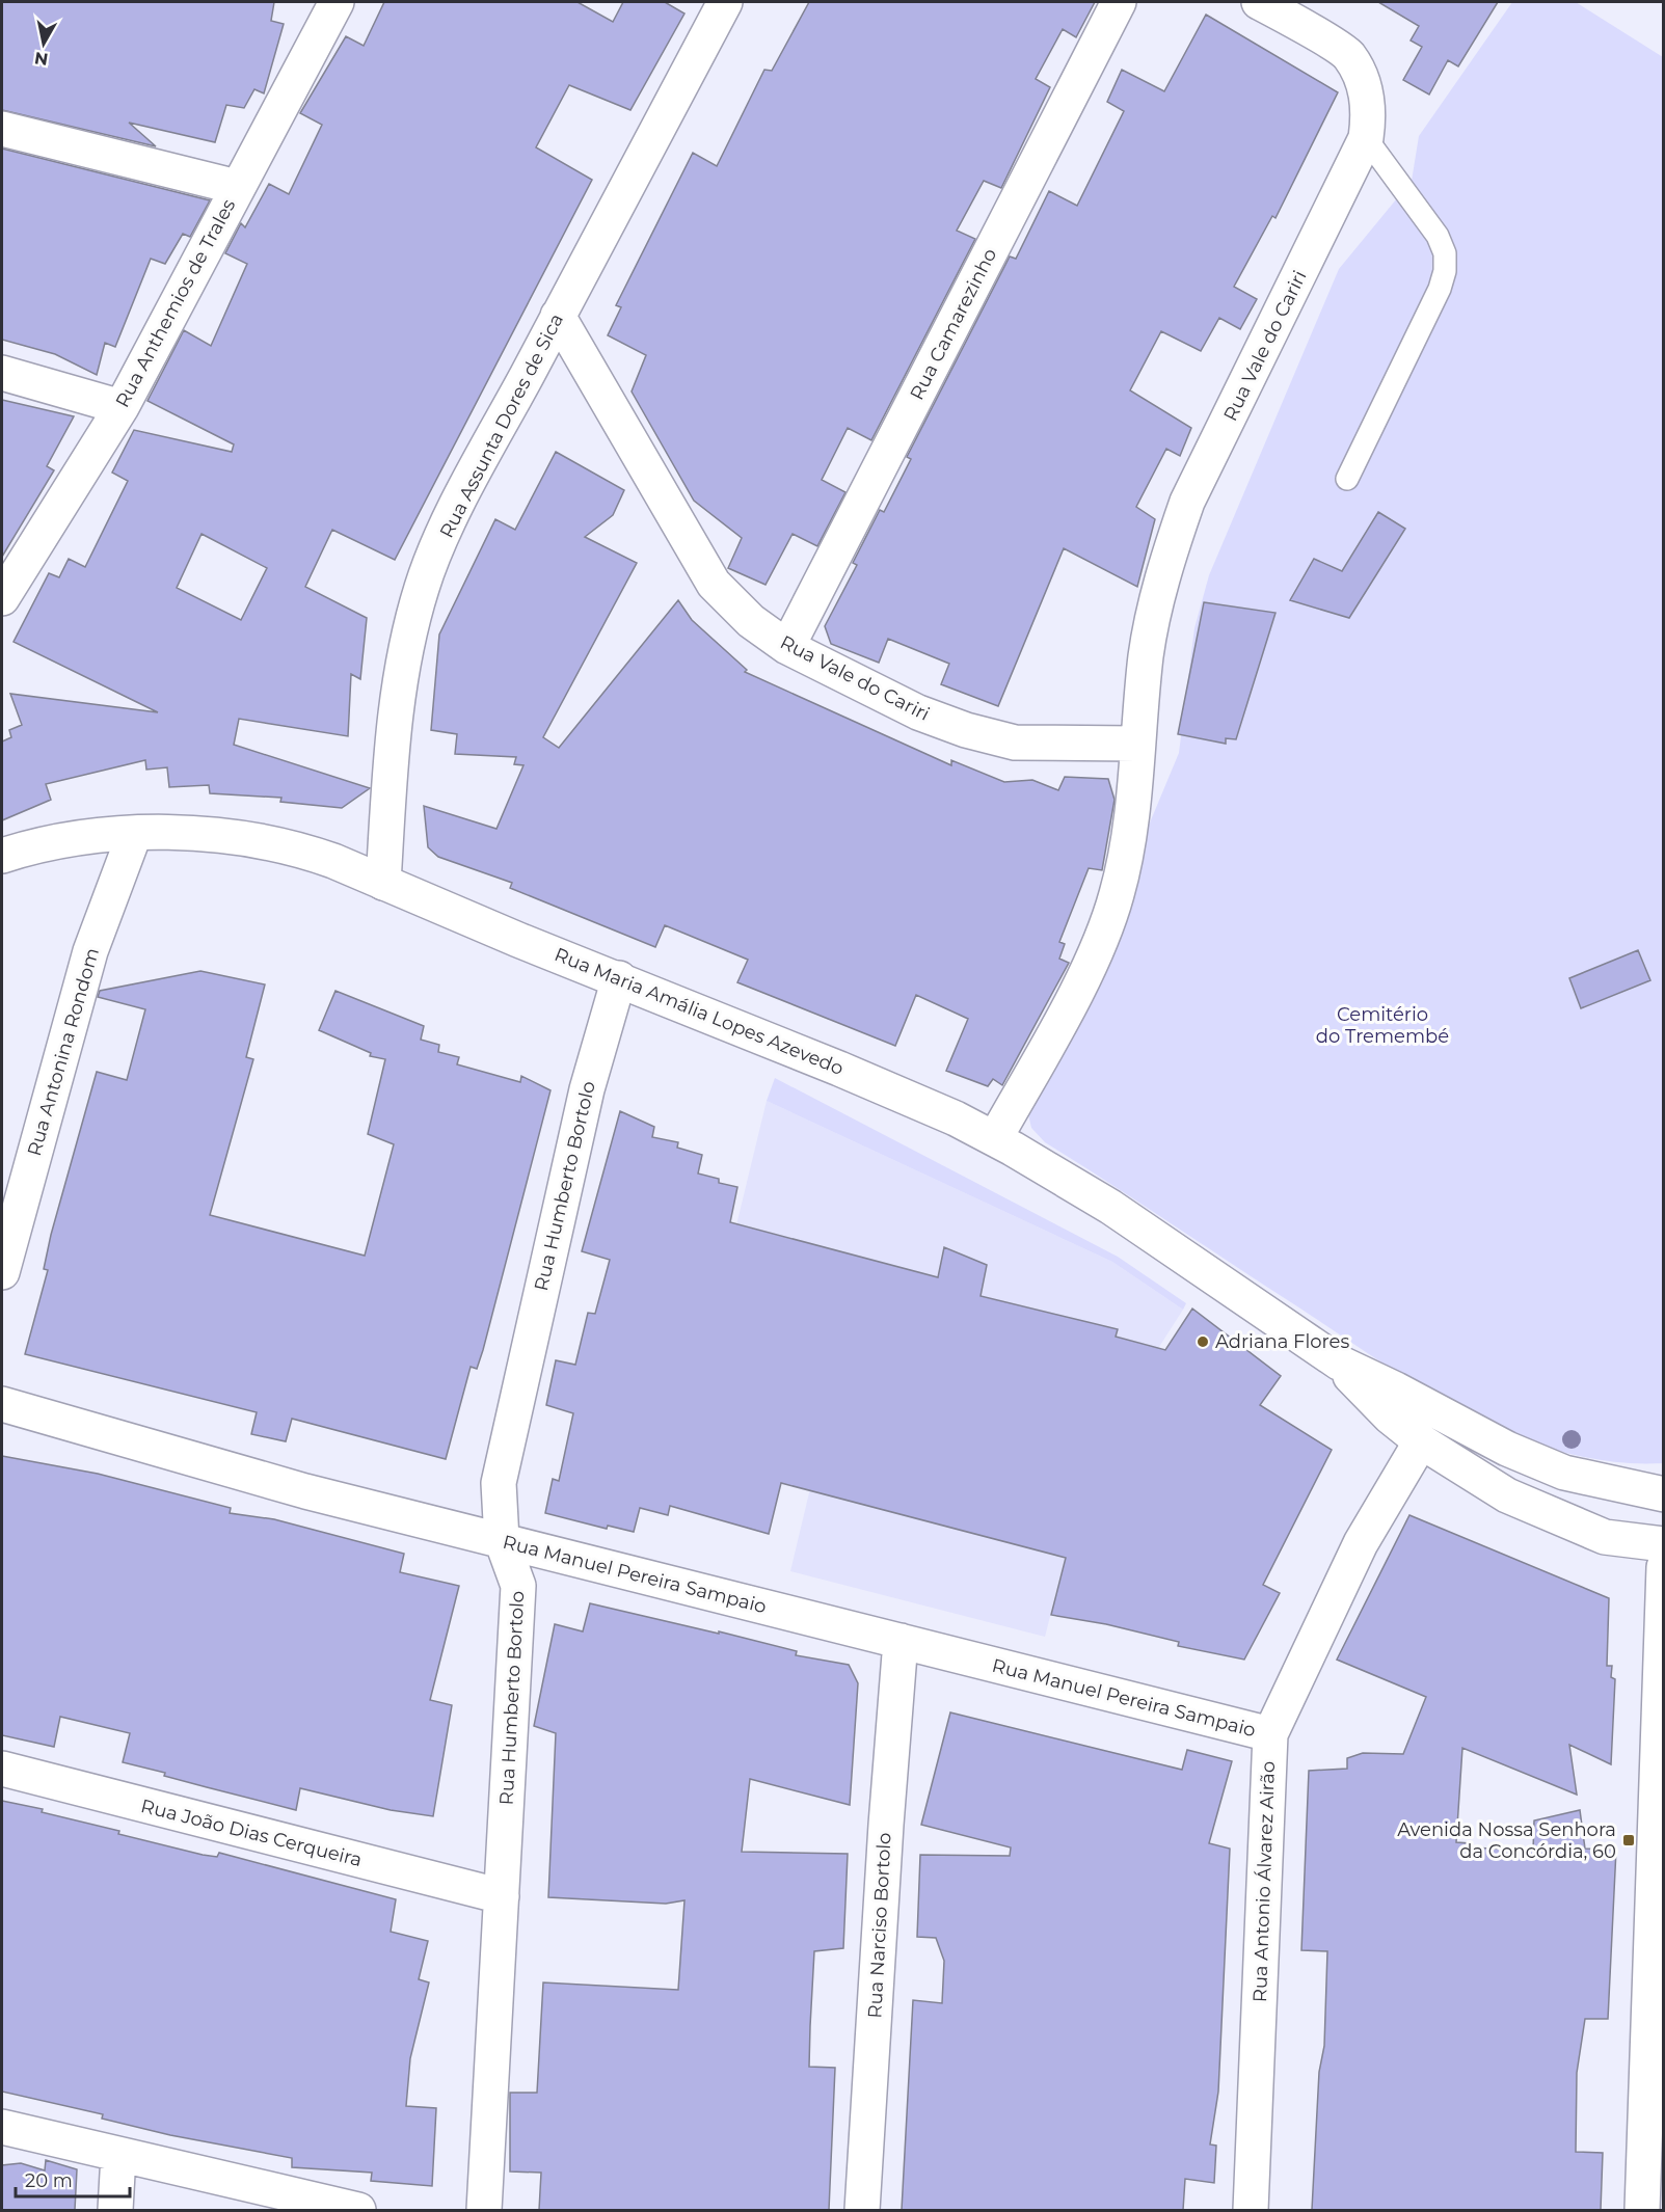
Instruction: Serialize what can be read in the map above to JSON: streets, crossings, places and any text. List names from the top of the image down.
{
  "streets": {
    "street": [
      "Rua Anthemios de Trales",
      "Rua Camarezinho",
      "Rua Vale do Cariri",
      "Rua Assunta Dores de Sica",
      "Rua Maria Amália Lopes Azevedo",
      "Rua Antonina Rondom",
      "Rua Humberto Bortolo",
      "Rua Manuel Pereira Sampaio",
      "Rua João Dias Cerqueira",
      "Rua Antonio Álvarez Airão",
      "Rua Narciso Bortolo"
    ]
  },
  "crossings": [
    ["Rua Camarezinho", "Rua Vale do Cariri"],
    ["Rua Vale do Cariri", "Rua Assunta Dores de Sica"],
    ["Rua Vale do Cariri", "Rua Maria Amália Lopes Azevedo"],
    ["Rua Assunta Dores de Sica", "Rua Maria Amália Lopes Azevedo"],
    ["Rua Maria Amália Lopes Azevedo", "Rua Antonina Rondom"],
    ["Rua Maria Amália Lopes Azevedo", "Rua Humberto Bortolo"],
    ["Rua Maria Amália Lopes Azevedo", "Rua Antonio Álvarez Airão"],
    ["Rua Humberto Bortolo", "Rua Manuel Pereira Sampaio"],
    ["Rua Humberto Bortolo", "Rua João Dias Cerqueira"],
    ["Rua Manuel Pereira Sampaio", "Rua Antonio Álvarez Airão"],
    ["Rua Manuel Pereira Sampaio", "Rua Narciso Bortolo"]
  ],
  "parks": ["Cemitério do Tremembé"],
  "places": {
    "other": ["Adriana Flores"],
    "transit": ["Avenida Nossa Senhora da Concórdia, 60"]
  },
  "scale_bar": "20 m",
  "north": "bottom"
}
